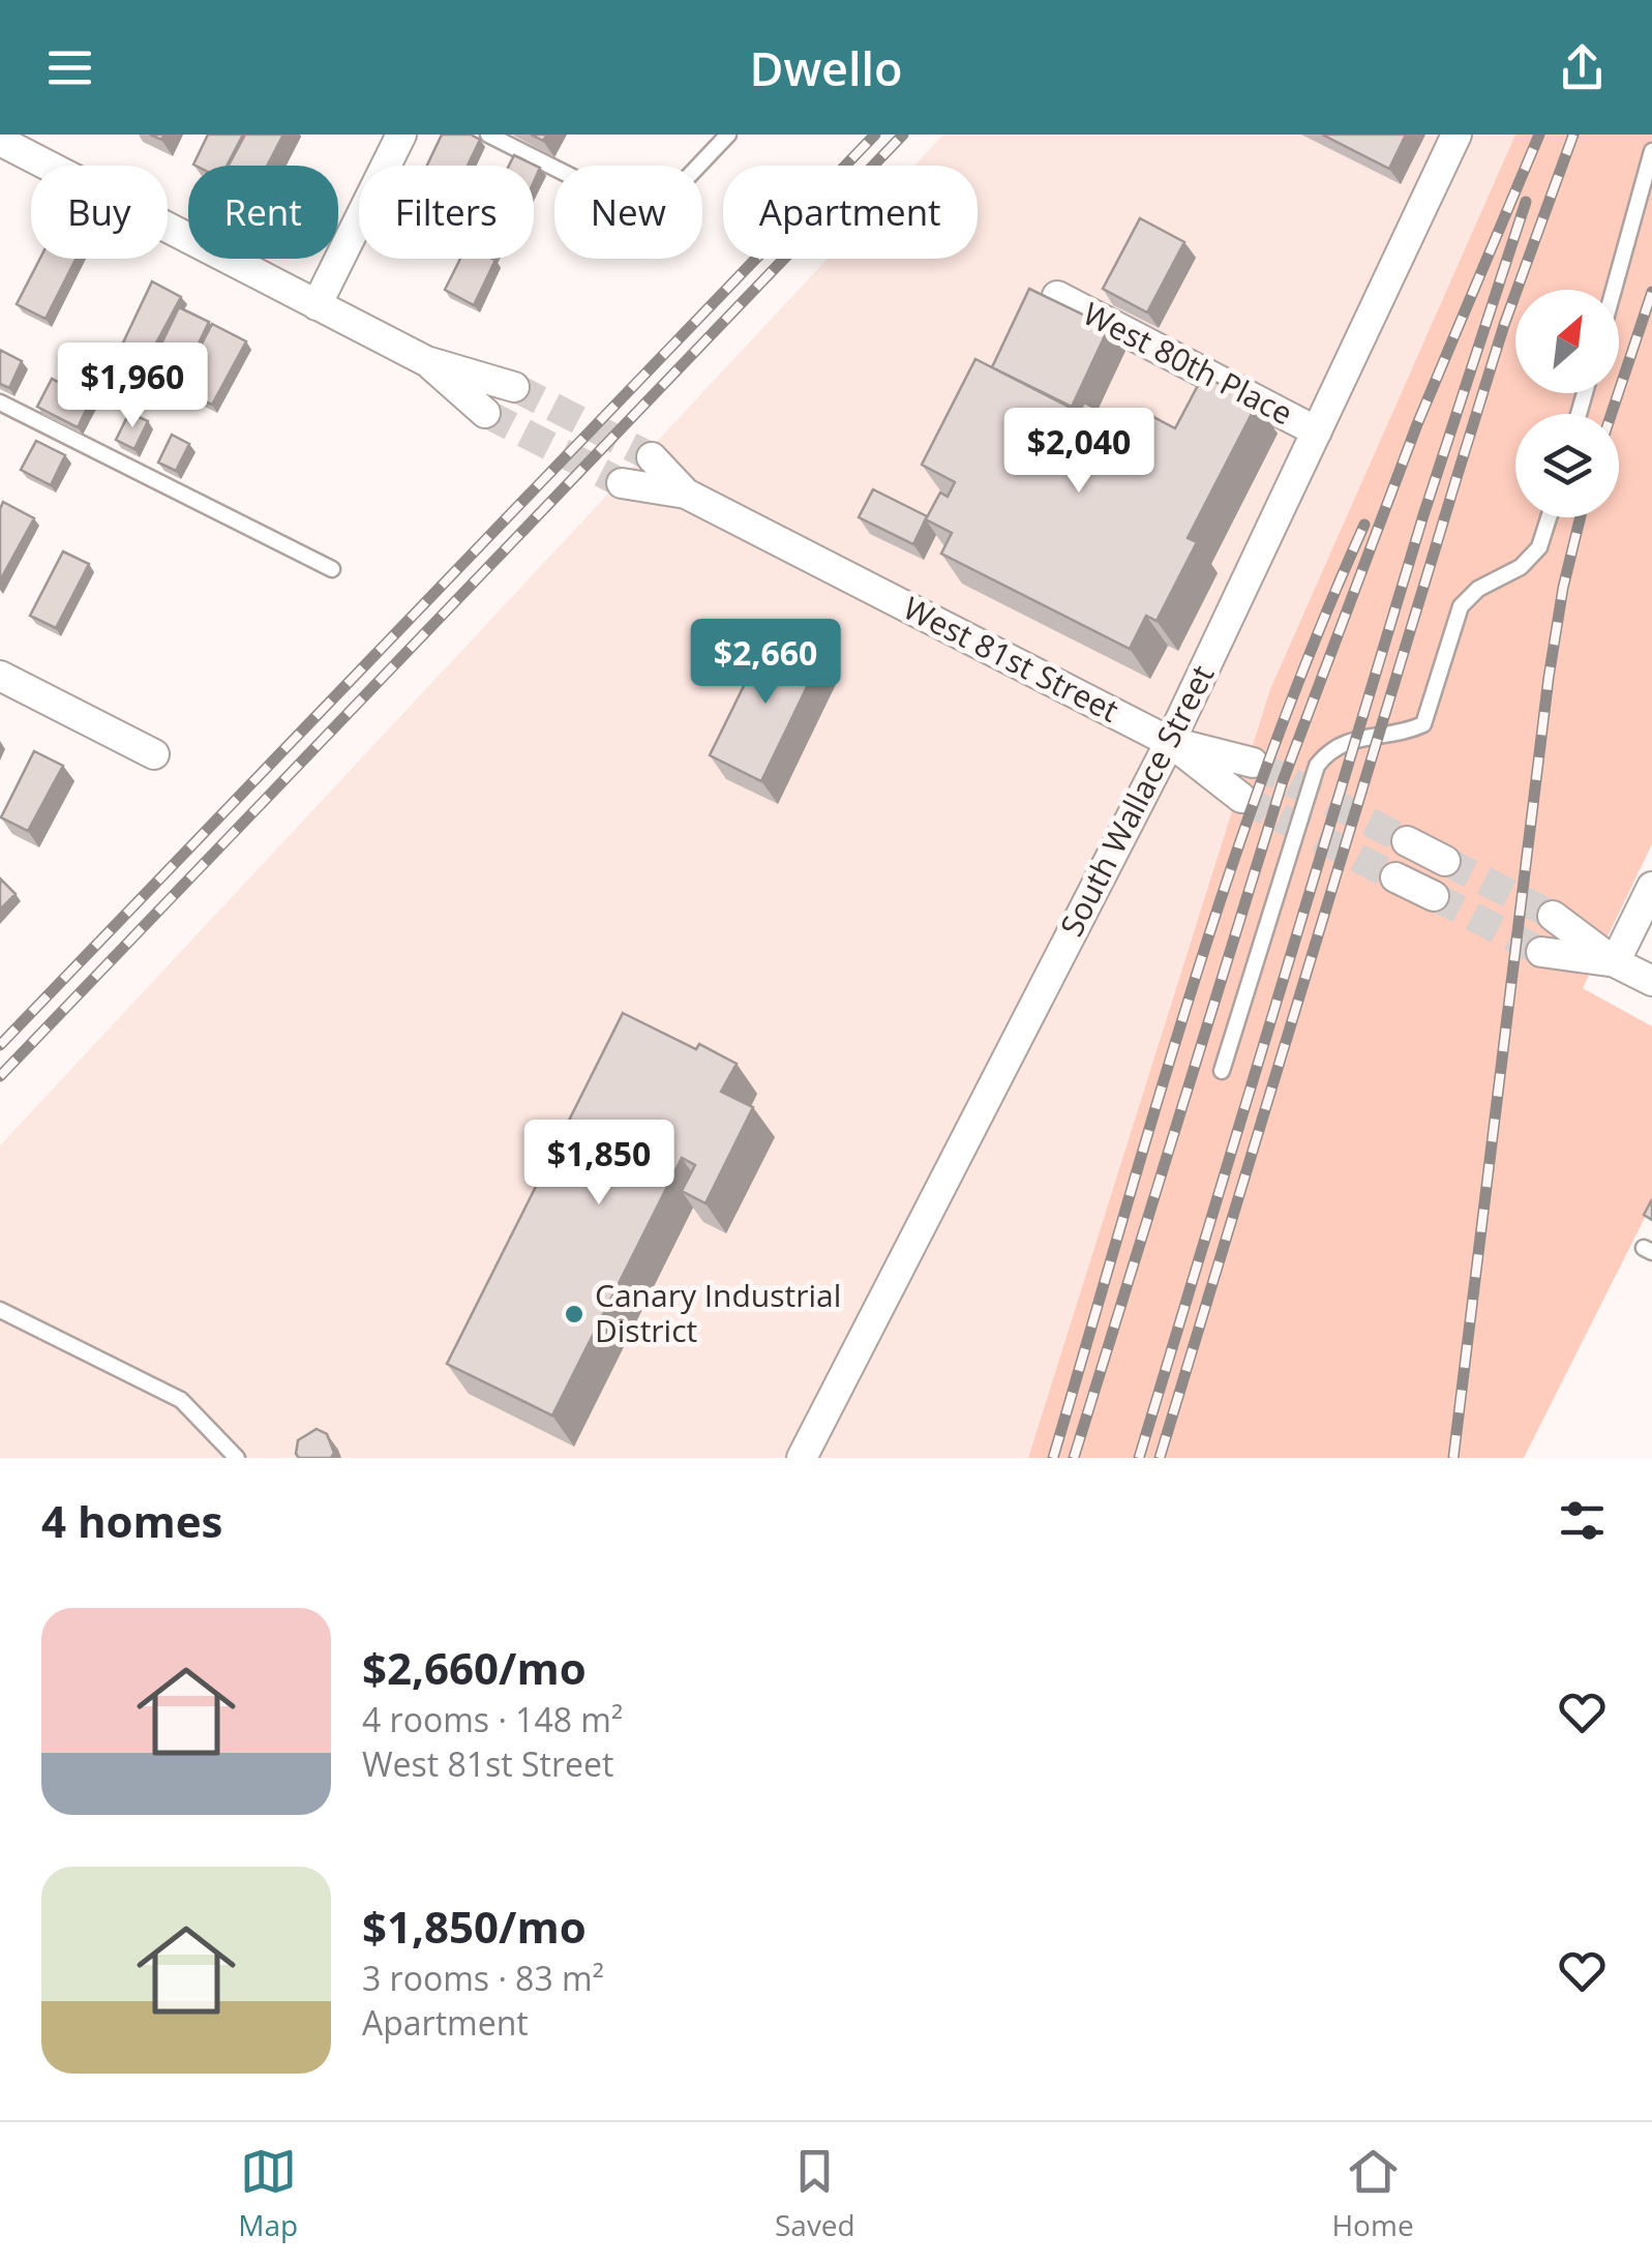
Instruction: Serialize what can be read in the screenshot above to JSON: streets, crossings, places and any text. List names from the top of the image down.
{
  "streets": {
    "street": ["West 80th Place", "West 81st Street", "South Wallace Street"]
  },
  "crossings": [
    ["West 80th Place", "South Wallace Street"],
    ["West 81st Street", "South Wallace Street"]
  ],
  "places": ["Canary Industrial District"],
  "north": "top right",
  "page": {
    "header": "Dwello",
    "chip": [
      "Buy",
      "Rent",
      "Filters",
      "New",
      "Apartment"
    ],
    "price": [
      "$1,960",
      "$2,040",
      "$2,660",
      "$1,850"
    ],
    "heading": "4 homes",
    "list": [
      {
        "name": "$2,660/mo",
        "note": "4 rooms · 148 m² · West 81st Street"
      },
      {
        "name": "$1,850/mo",
        "note": "3 rooms · 83 m² · Apartment"
      }
    ],
    "tabs": ["Map", "Saved", "Home"]
  }
}
